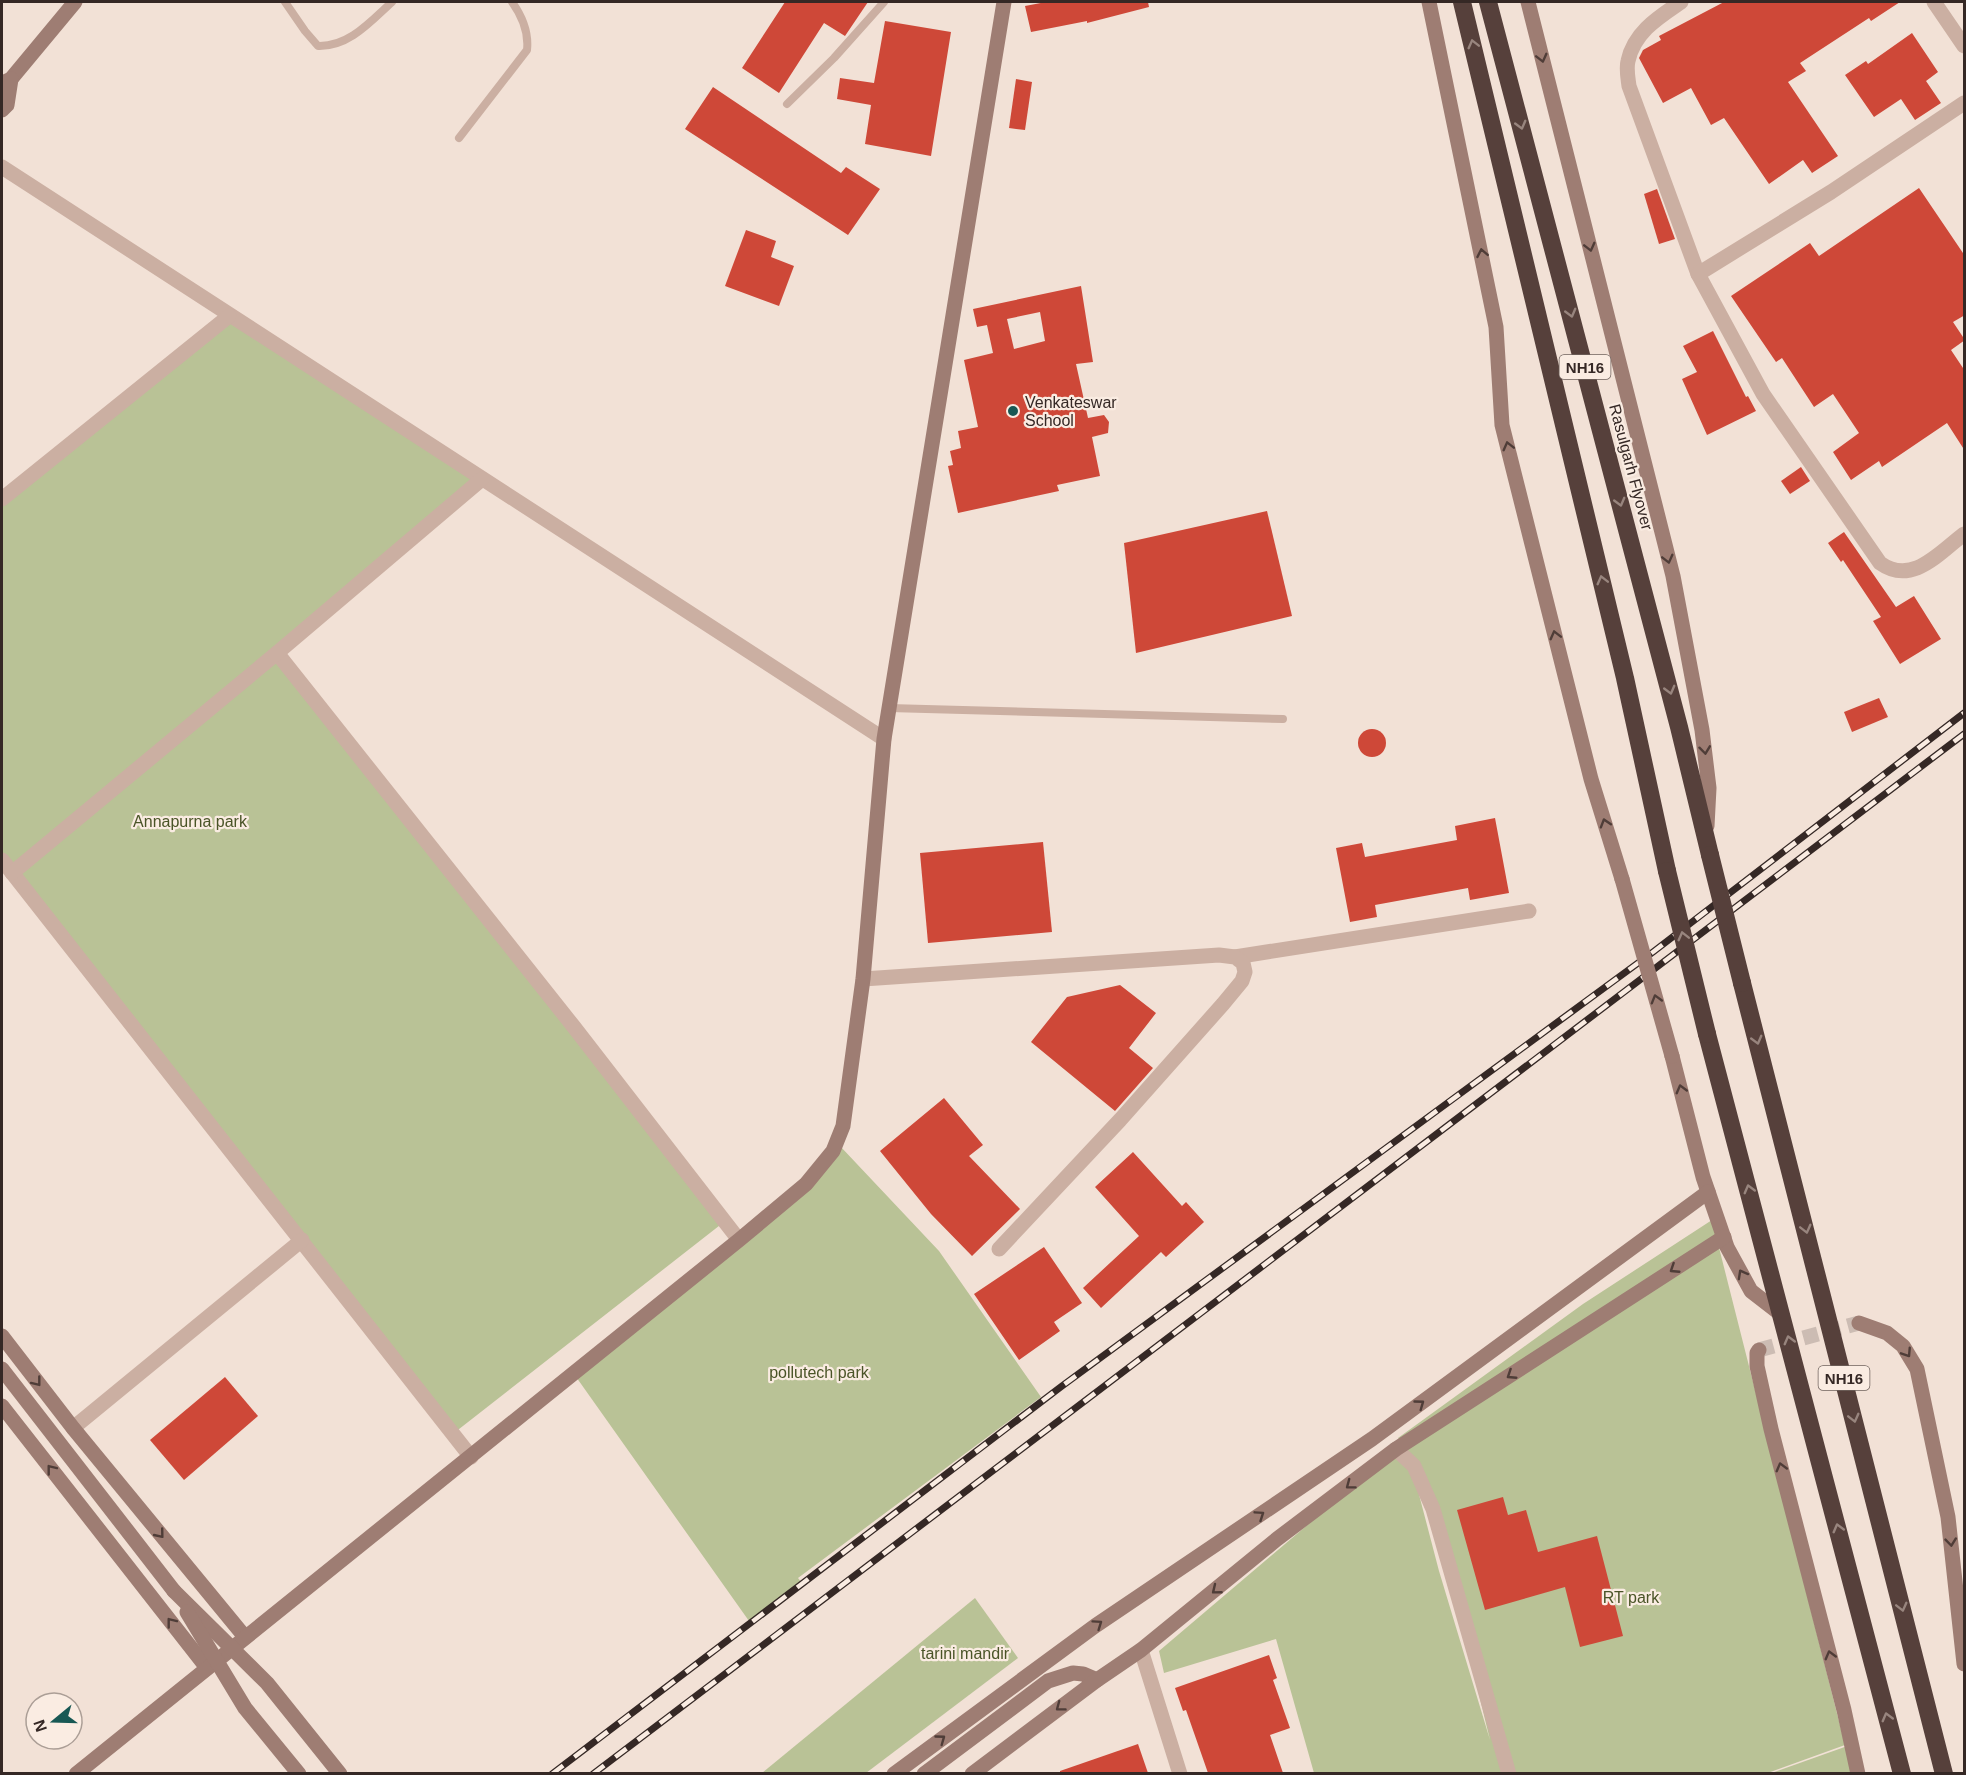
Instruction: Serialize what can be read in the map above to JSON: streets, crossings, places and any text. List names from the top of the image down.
{
  "streets": {
    "highway": ["NH16", "Rasulgarh Flyover"]
  },
  "crossings": [
    ["NH16", "Rasulgarh Flyover"]
  ],
  "parks": [
    "Annapurna park",
    "pollutech park",
    "RT park",
    "tarini mandir"
  ],
  "places": ["Venkateswar School"],
  "north": "left"
}
